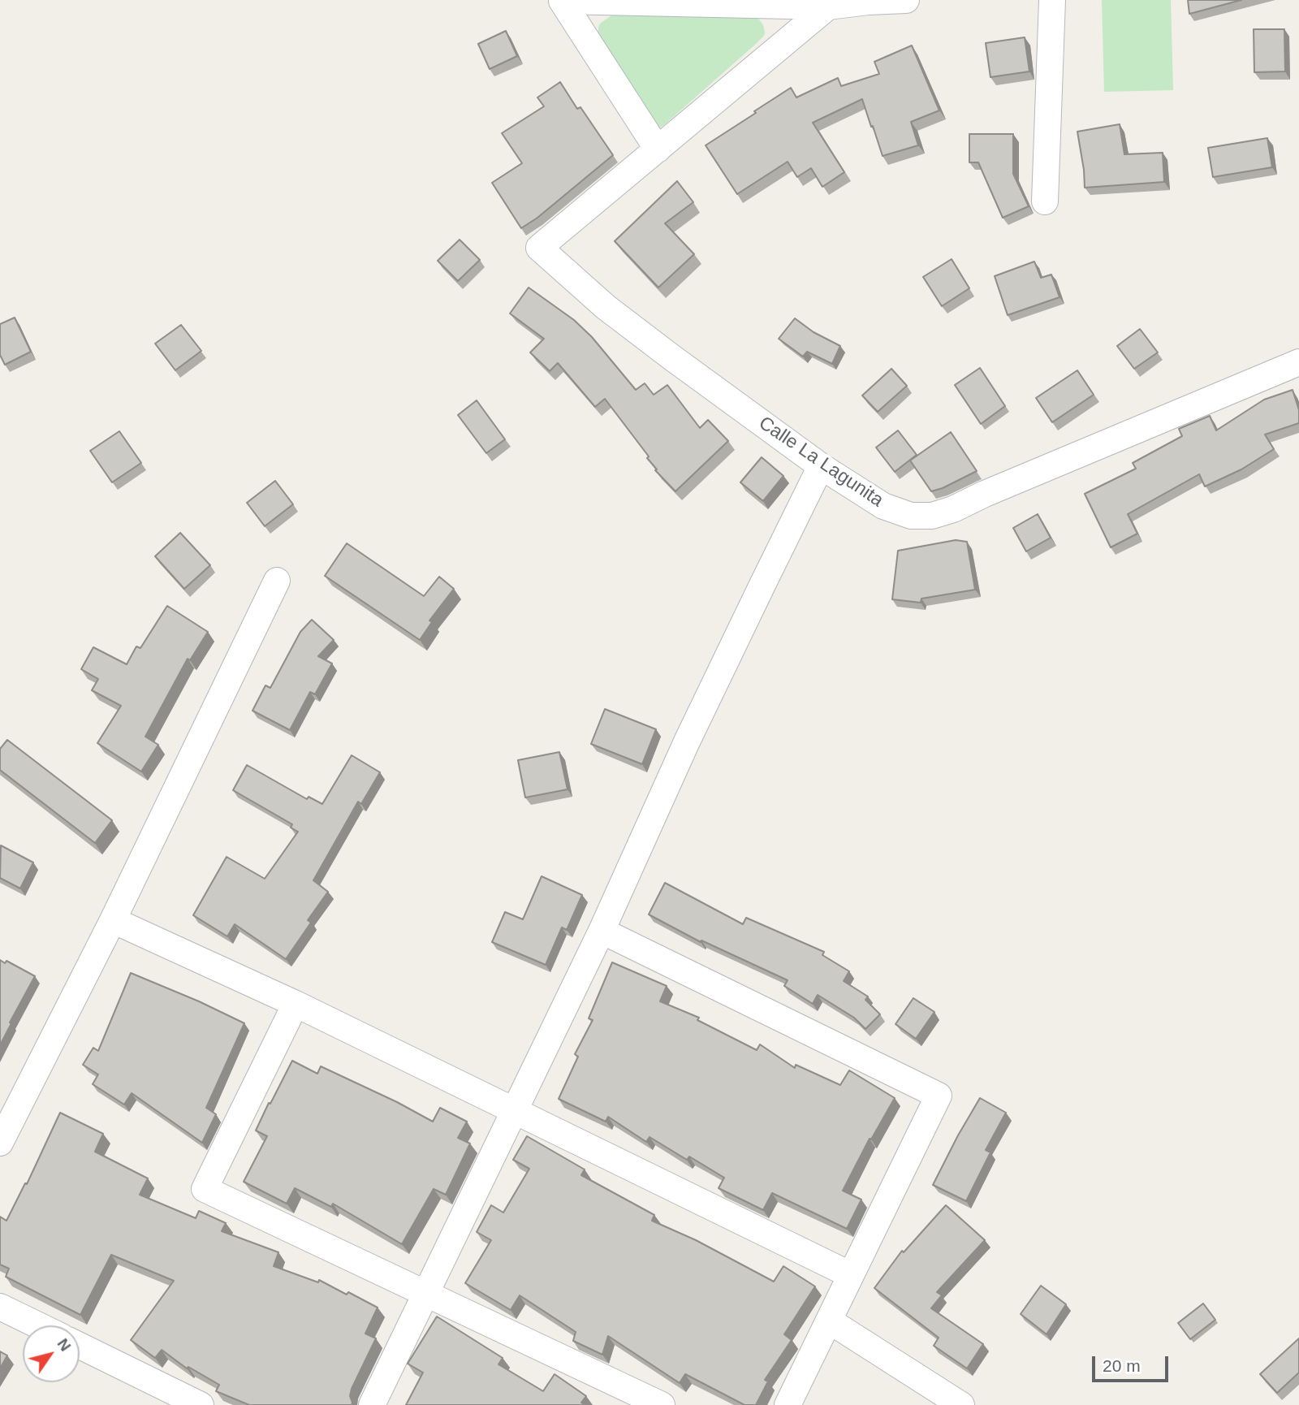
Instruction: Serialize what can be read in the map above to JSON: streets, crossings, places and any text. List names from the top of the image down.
{
  "streets": {
    "street": ["Calle La Lagunita"]
  },
  "scale_bar": "20 m",
  "north": "top right"
}
